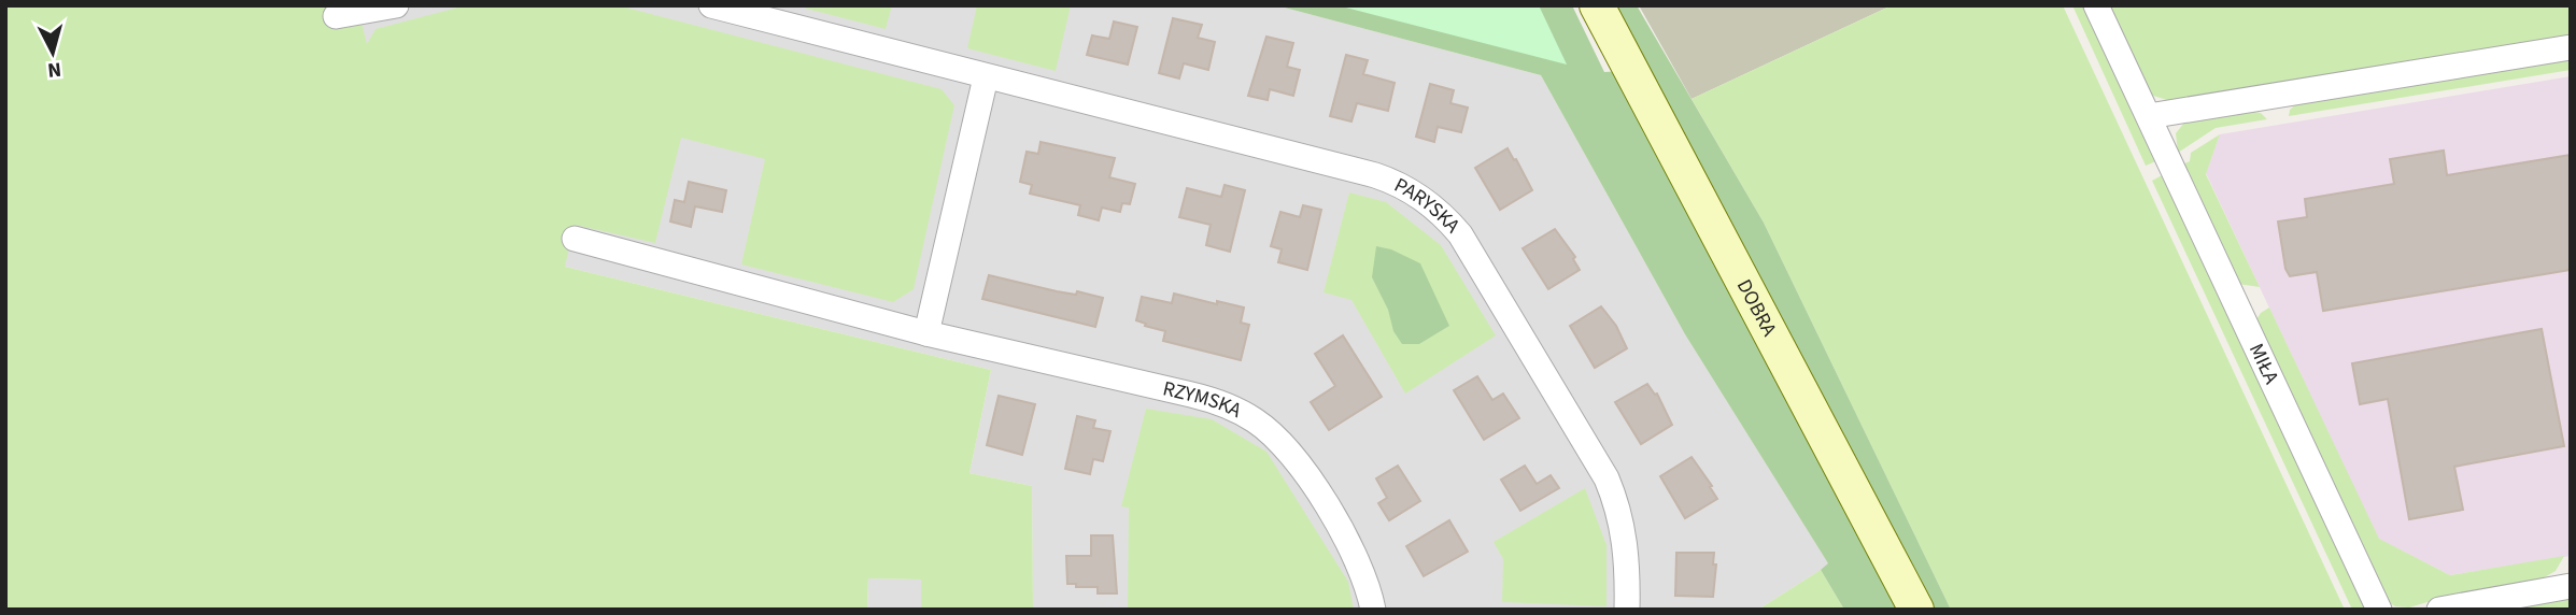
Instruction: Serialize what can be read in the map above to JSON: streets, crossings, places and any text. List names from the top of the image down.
{
  "streets": {
    "street": [
      "PARYSKA",
      "DOBRA",
      "MIŁA",
      "RZYMSKA"
    ]
  },
  "north": "bottom"
}
